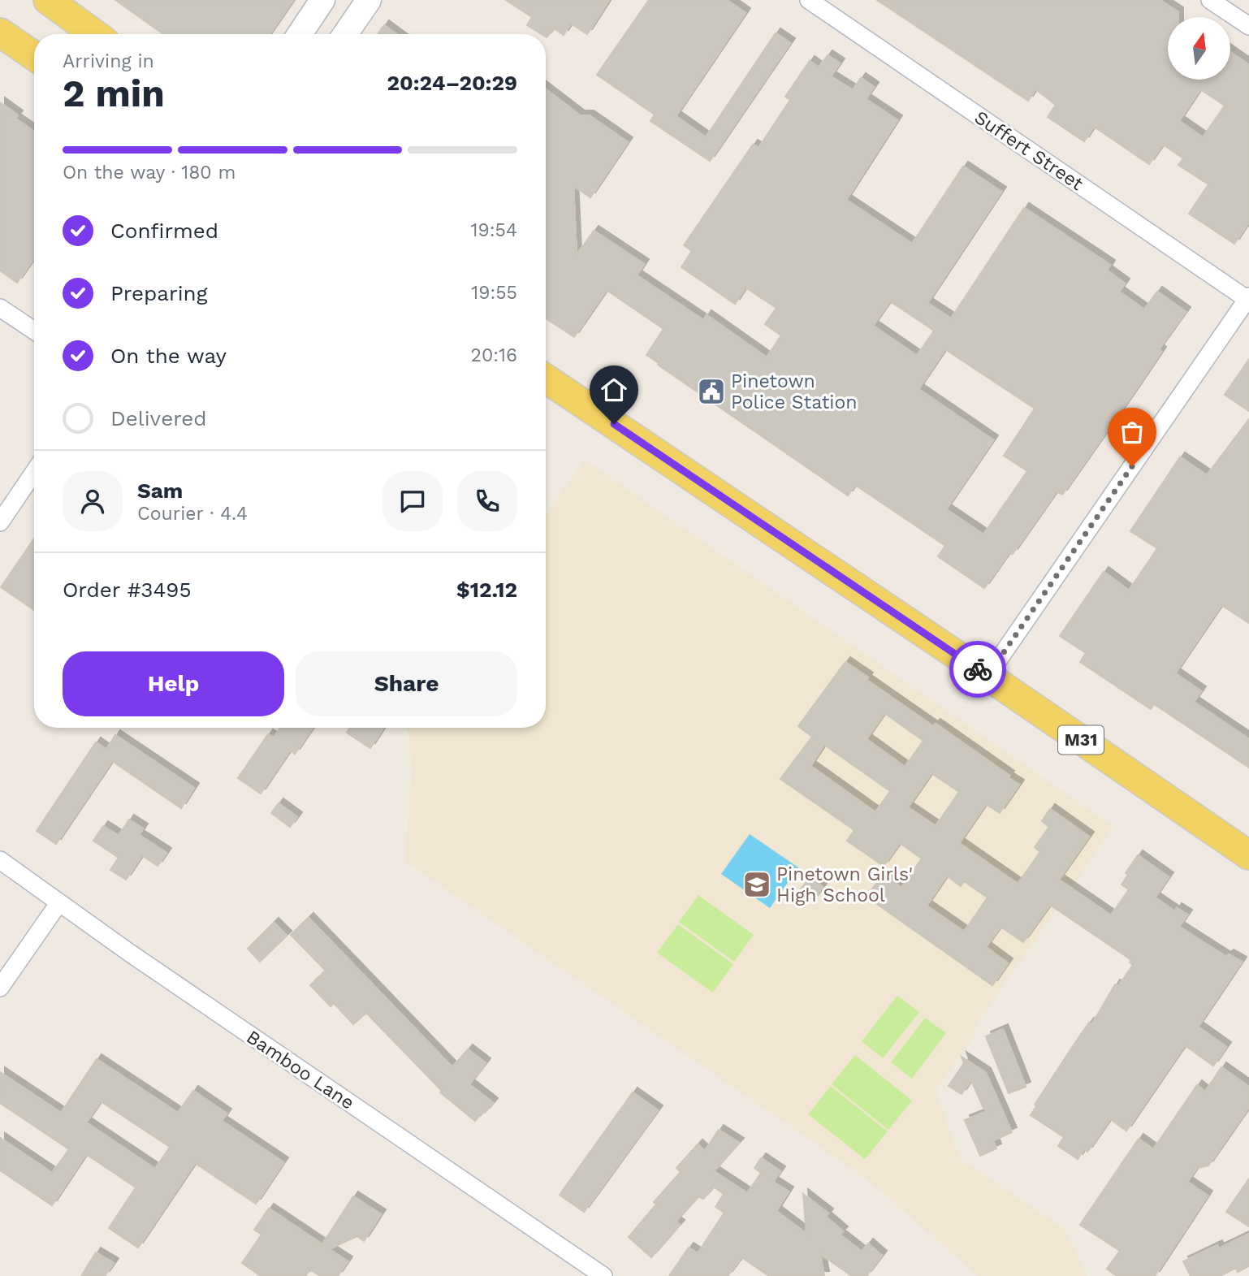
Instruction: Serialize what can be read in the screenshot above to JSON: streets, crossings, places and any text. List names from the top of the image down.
{
  "streets": {
    "main road": ["M31"],
    "street": ["Suffert Street", "Bamboo Lane"]
  },
  "places": {
    "public building": ["Pinetown Police Station"],
    "school or university": ["Pinetown Girls' High School"]
  },
  "north": "top",
  "page": {
    "heading": ["2 min", "Arriving in", "20:24–20:29"],
    "panel": [
      "Sam",
      "Courier · 4.4",
      "Order #3495",
      "$12.12"
    ],
    "bar": "On the way · 180 m",
    "list": [
      ["Confirmed", "19:54"],
      ["Preparing", "19:55"],
      ["On the way", "20:16"],
      "Delivered"
    ],
    "buttons": ["Help", "Share"]
  }
}
